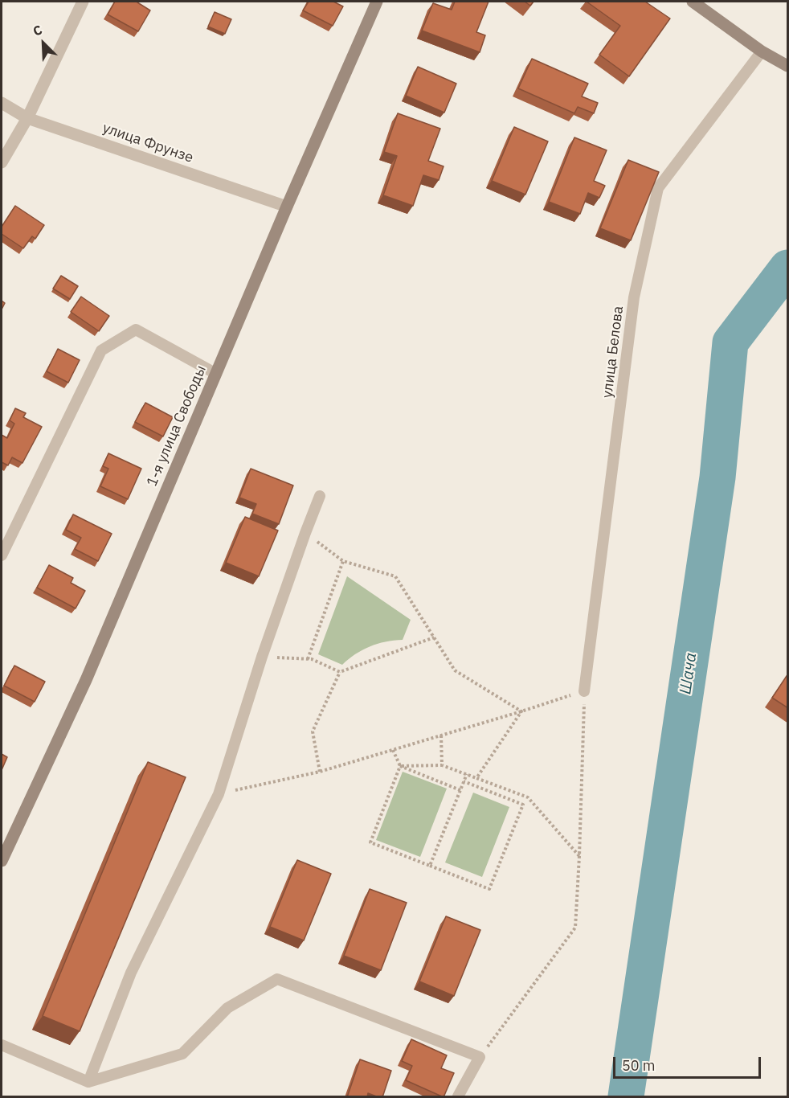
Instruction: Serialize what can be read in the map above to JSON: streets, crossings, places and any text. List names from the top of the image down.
{
  "streets": {
    "street": ["улица Фрунзе", "1-я улица Свободы"],
    "lane": ["улица Белова"]
  },
  "crossings": [
    ["улица Фрунзе", "1-я улица Свободы"]
  ],
  "water": ["Шача"],
  "scale_bar": "50 m",
  "north": "top left"
}
